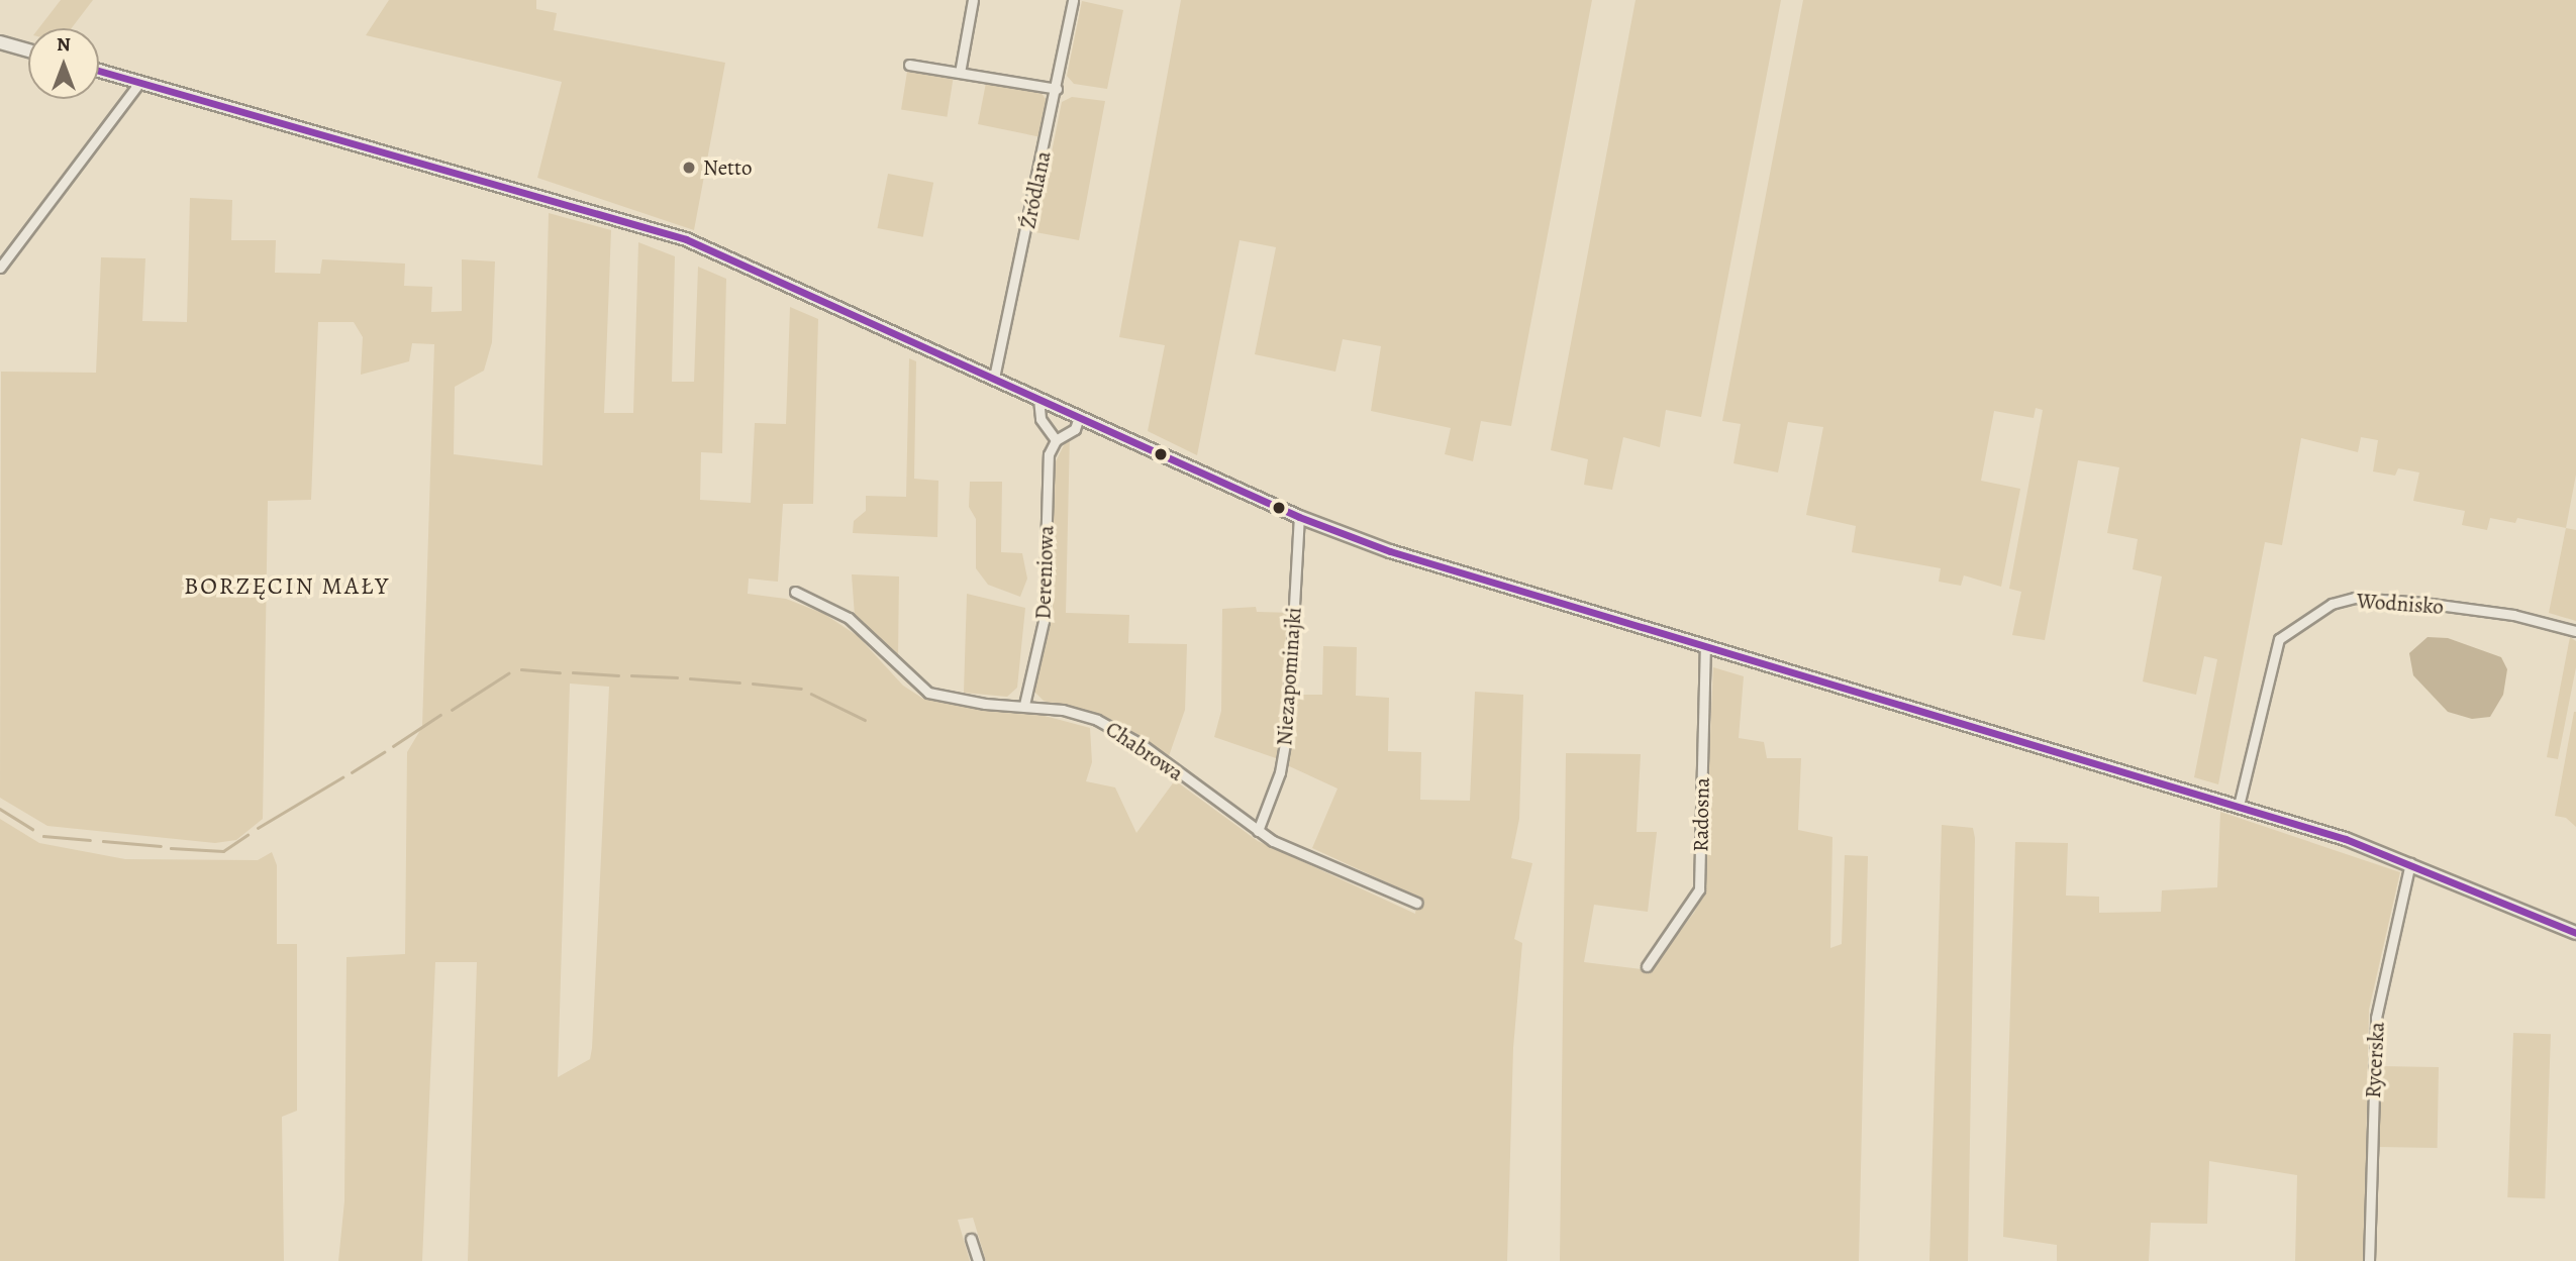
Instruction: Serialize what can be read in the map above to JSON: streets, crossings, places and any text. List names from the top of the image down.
{
  "streets": {
    "street": [
      "Źródlana",
      "Dereniowa",
      "Wodnisko",
      "Niezapominajki",
      "Chabrowa",
      "Radosna",
      "Rycerska"
    ]
  },
  "crossings": [
    ["Dereniowa", "Chabrowa"],
    ["Niezapominajki", "Chabrowa"]
  ],
  "districts": ["BORZĘCIN MAŁY"],
  "places": ["Netto"],
  "north": "top"
}
